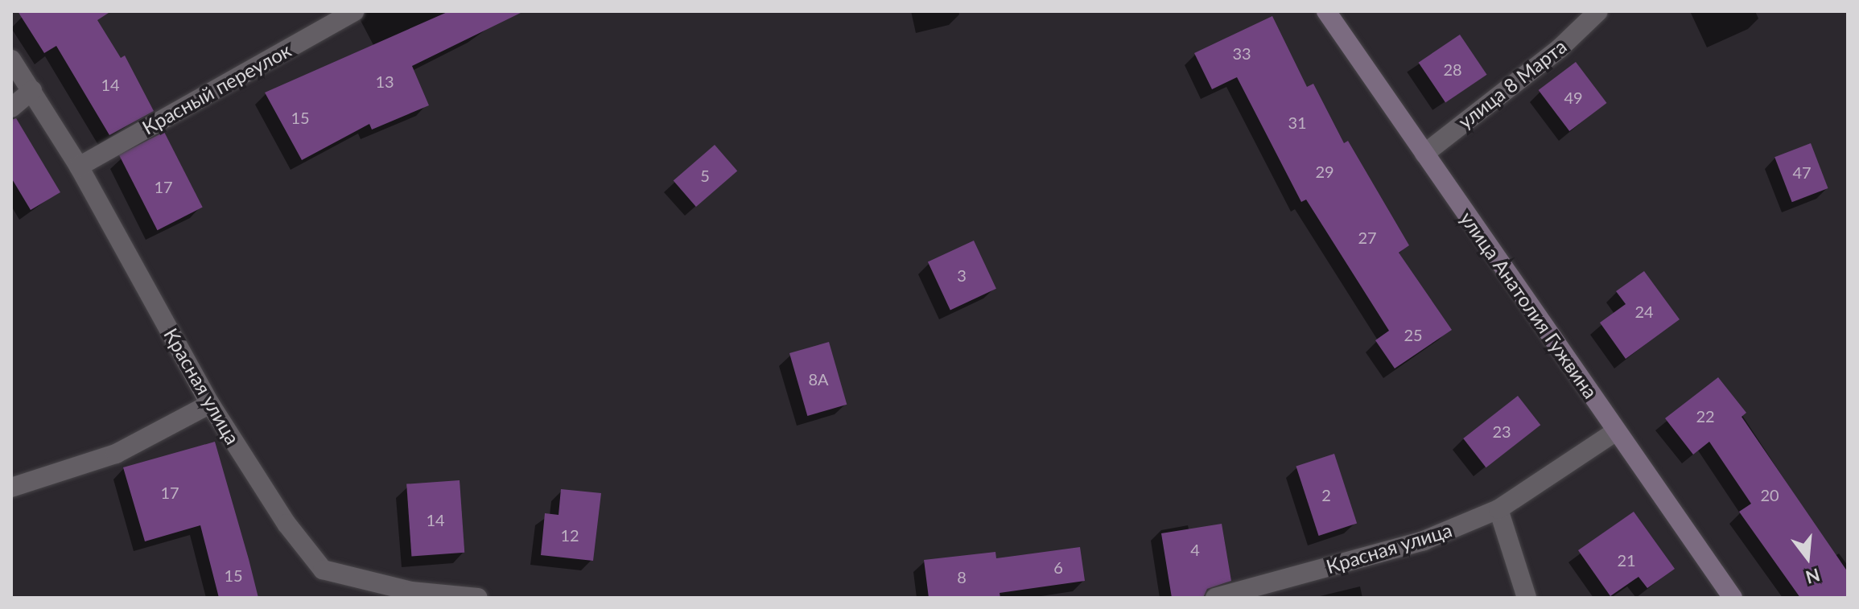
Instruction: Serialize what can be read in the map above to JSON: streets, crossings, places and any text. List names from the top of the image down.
{
  "streets": {
    "street": [
      "улица 8 Марта",
      "Красный переулок",
      "улица Анатолия Гужвина",
      "Красная улица"
    ]
  },
  "crossings": [
    ["улица 8 Марта", "улица Анатолия Гужвина"],
    ["Красный переулок", "Красная улица"],
    ["улица Анатолия Гужвина", "Красная улица"]
  ],
  "house_numbers": [
    "33",
    "28",
    "13",
    "14",
    "49",
    "15",
    "31",
    "29",
    "47",
    "5",
    "17",
    "27",
    "3",
    "24",
    "25",
    "8А",
    "22",
    "23",
    "17",
    "2",
    "20",
    "14",
    "12",
    "4",
    "21",
    "6",
    "15",
    "8"
  ],
  "north": "bottom"
}
